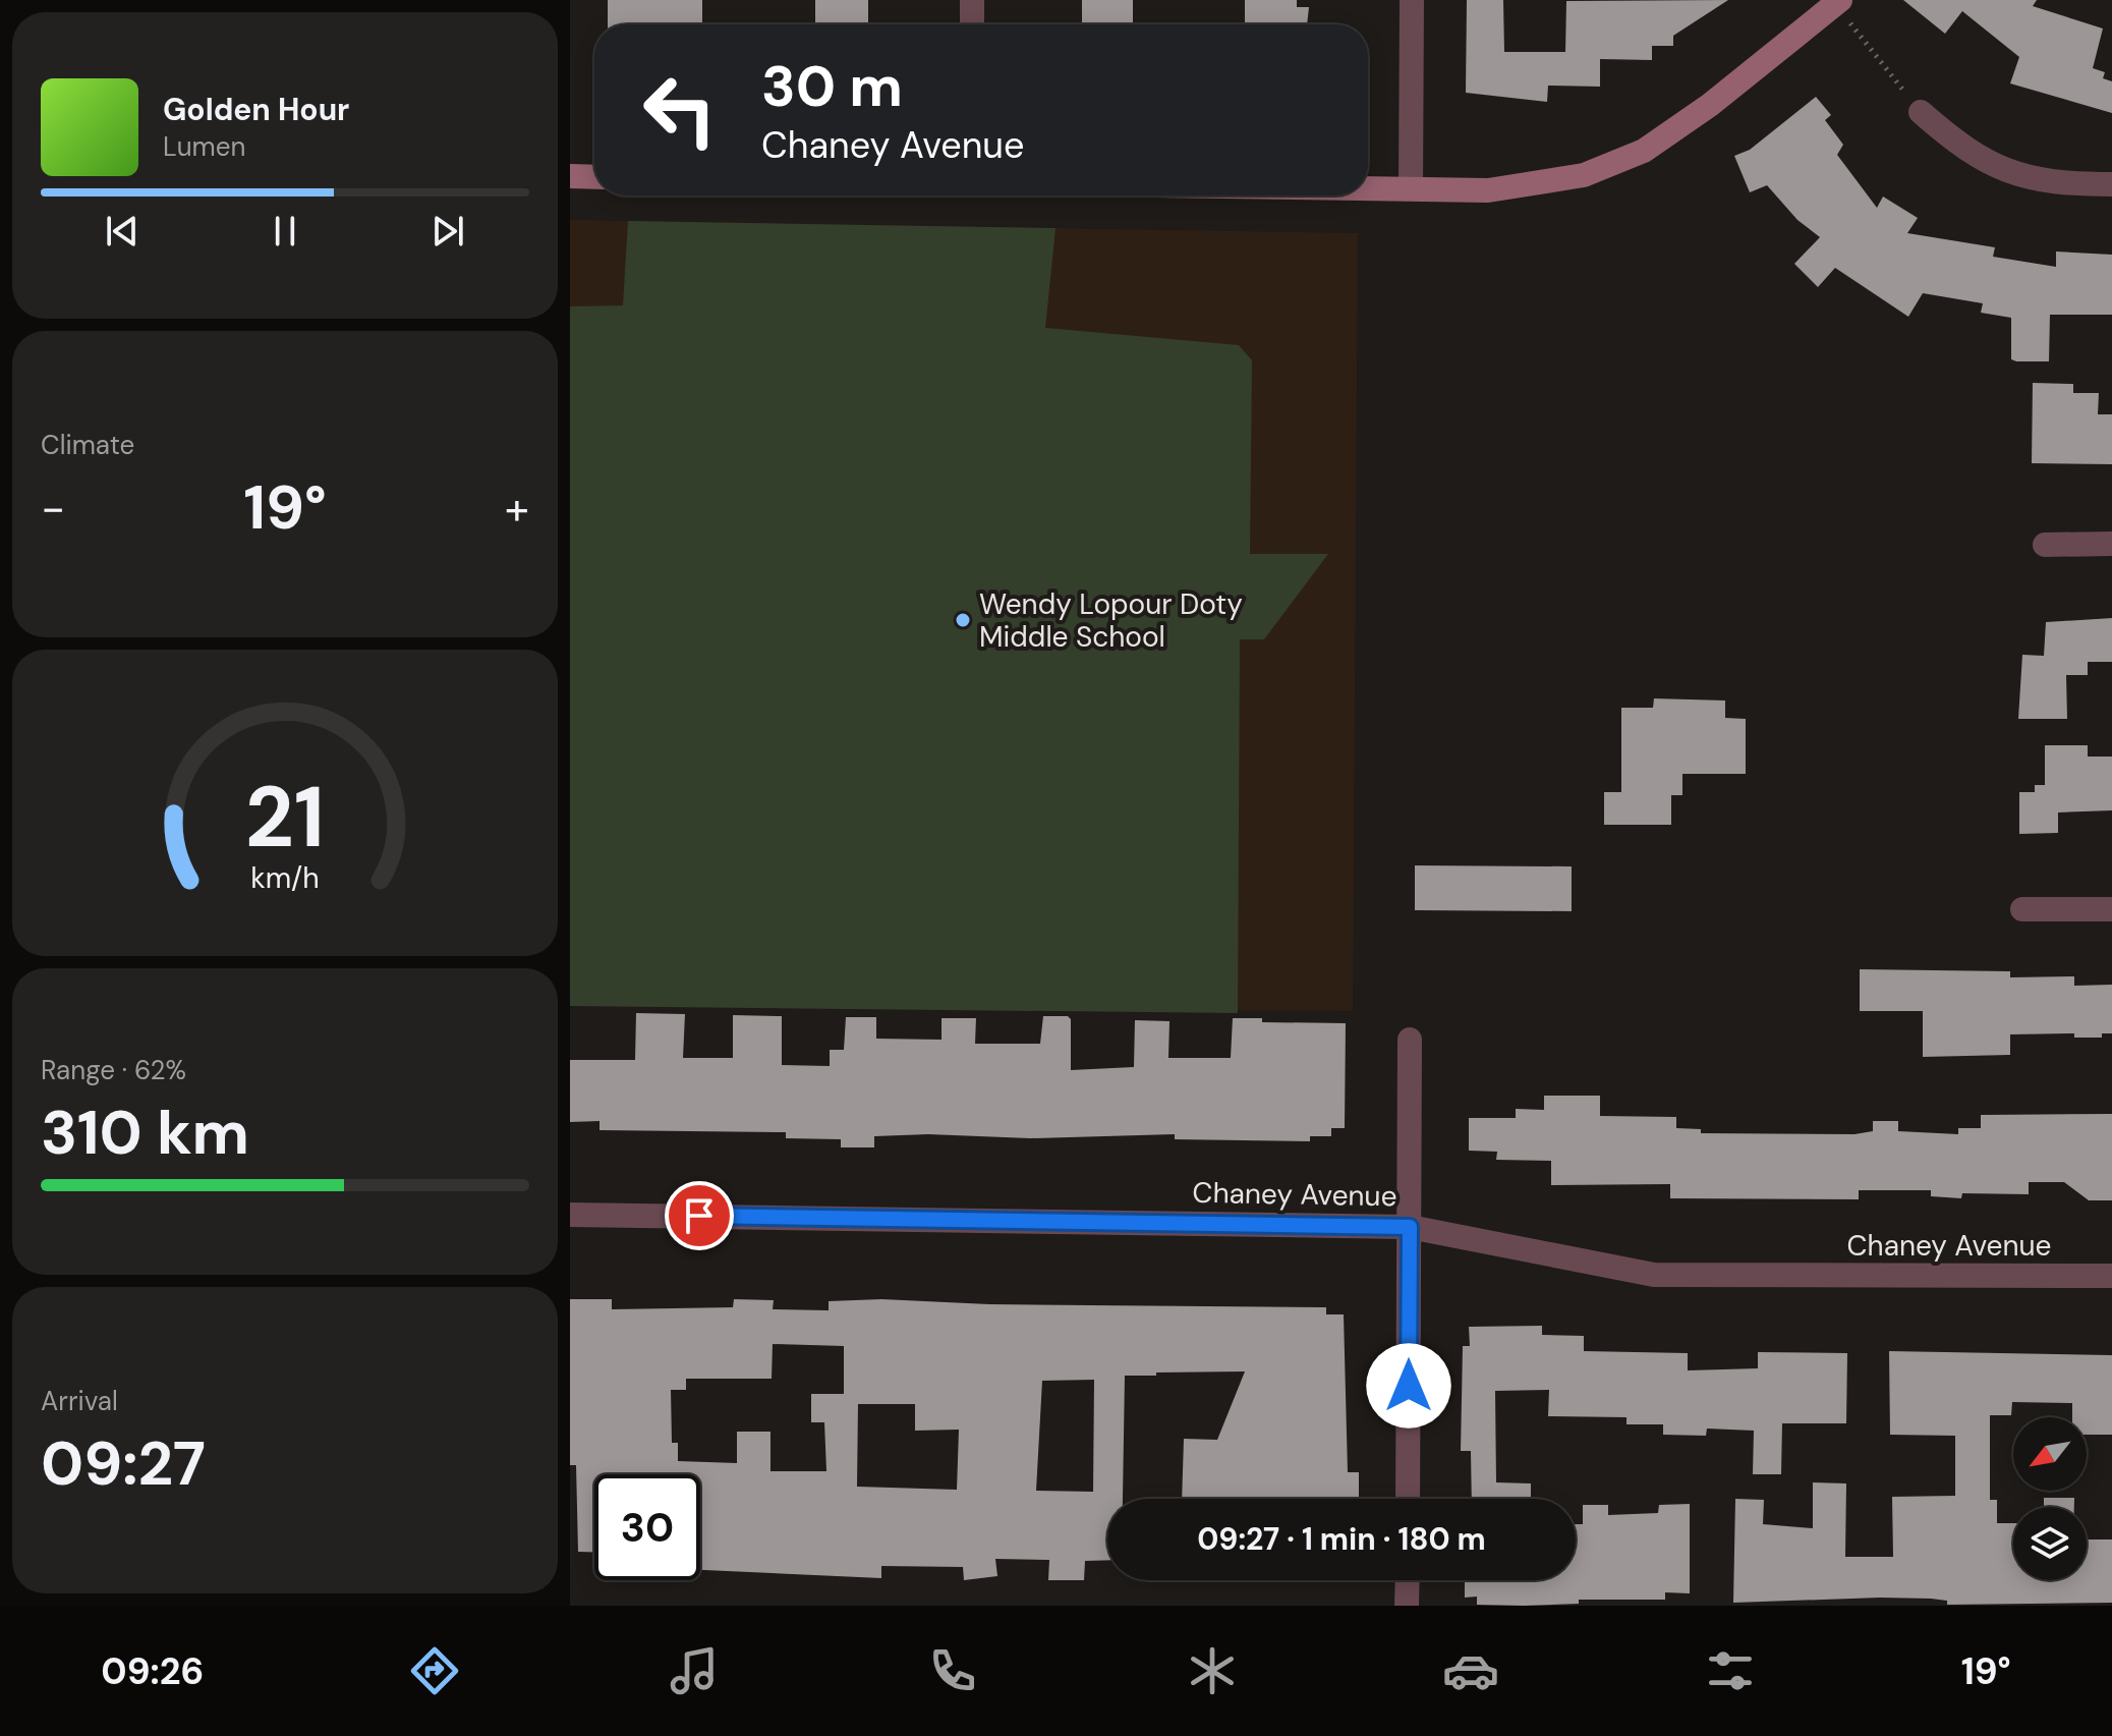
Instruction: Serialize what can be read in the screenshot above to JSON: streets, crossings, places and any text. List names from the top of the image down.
{
  "streets": {
    "street": ["Chaney Avenue"]
  },
  "places": ["Wendy Lopour Doty Middle School"],
  "north": "bottom left",
  "page": {
    "turn": ["30 m", "Chaney Avenue"],
    "song": ["Golden Hour", "Lumen"],
    "tile": [
      "Climate",
      ["Range · 62%", "310 km"],
      ["Arrival", "09:27"]
    ],
    "heat": ["−", "19°", "+"],
    "limit": "30",
    "trip": "09:27 · 1 min · 180 m",
    "tabs": ["09:26", "19°"],
    "gauge": ["21", "km/h"]
  }
}
